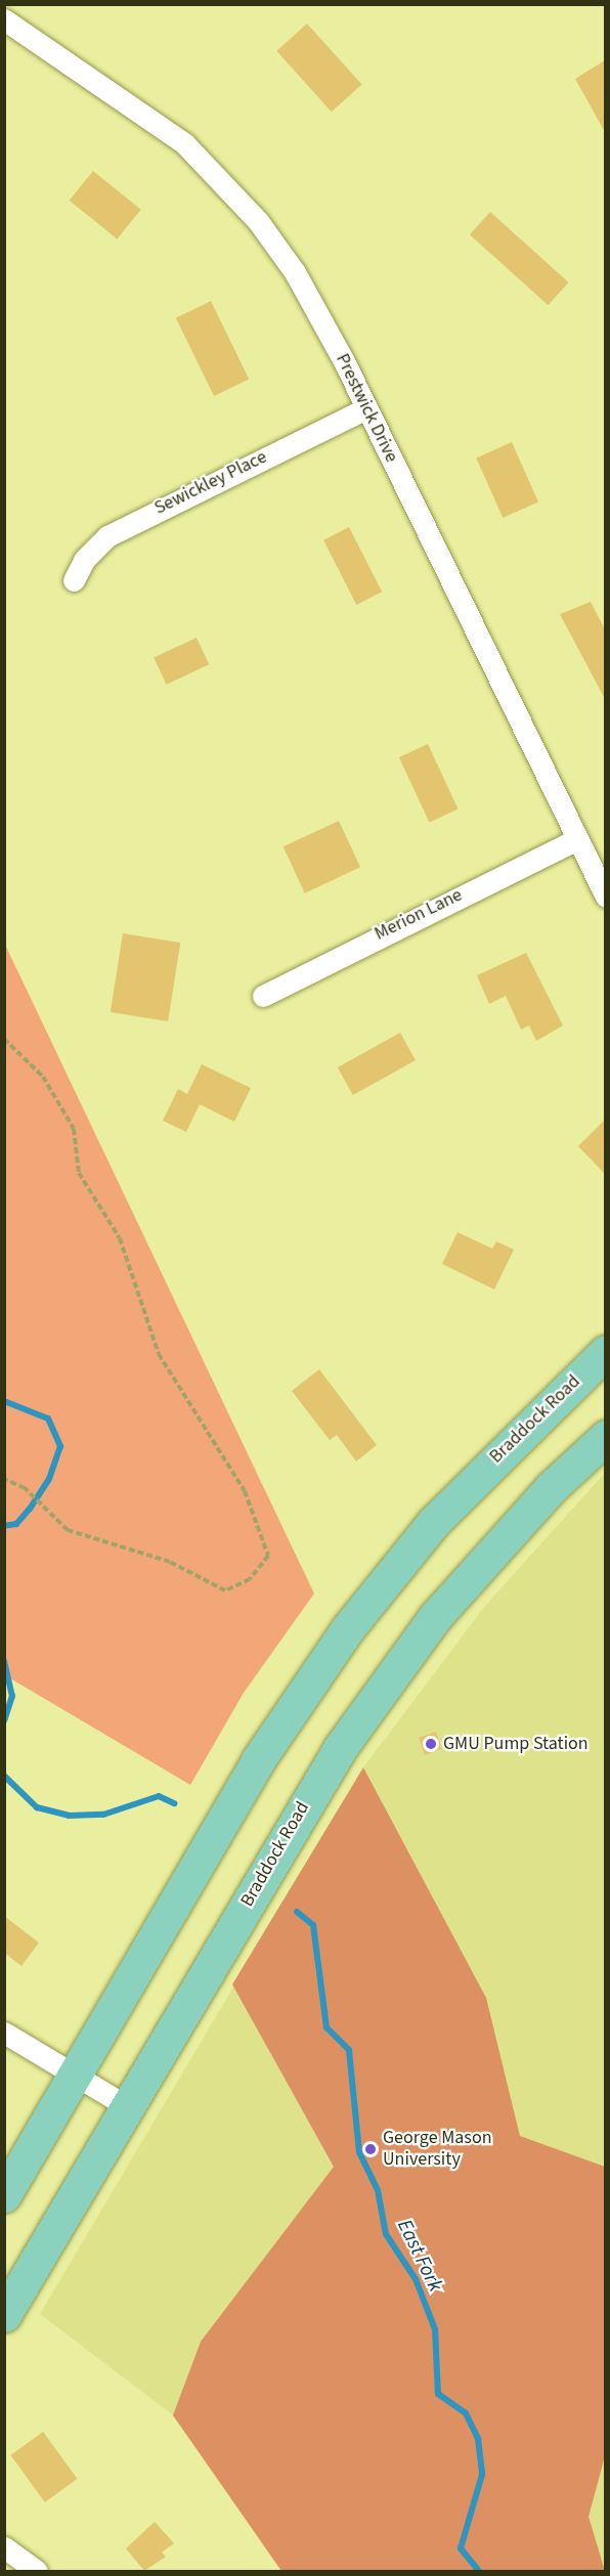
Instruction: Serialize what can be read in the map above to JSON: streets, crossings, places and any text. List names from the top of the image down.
{
  "streets": {
    "main road": ["Braddock Road"],
    "street": ["Prestwick Drive", "Sewickley Place", "Merion Lane"]
  },
  "crossings": [
    ["Prestwick Drive", "Sewickley Place"],
    ["Prestwick Drive", "Merion Lane"]
  ],
  "water": ["East Fork"],
  "places": ["GMU Pump Station", "George Mason University"]
}
